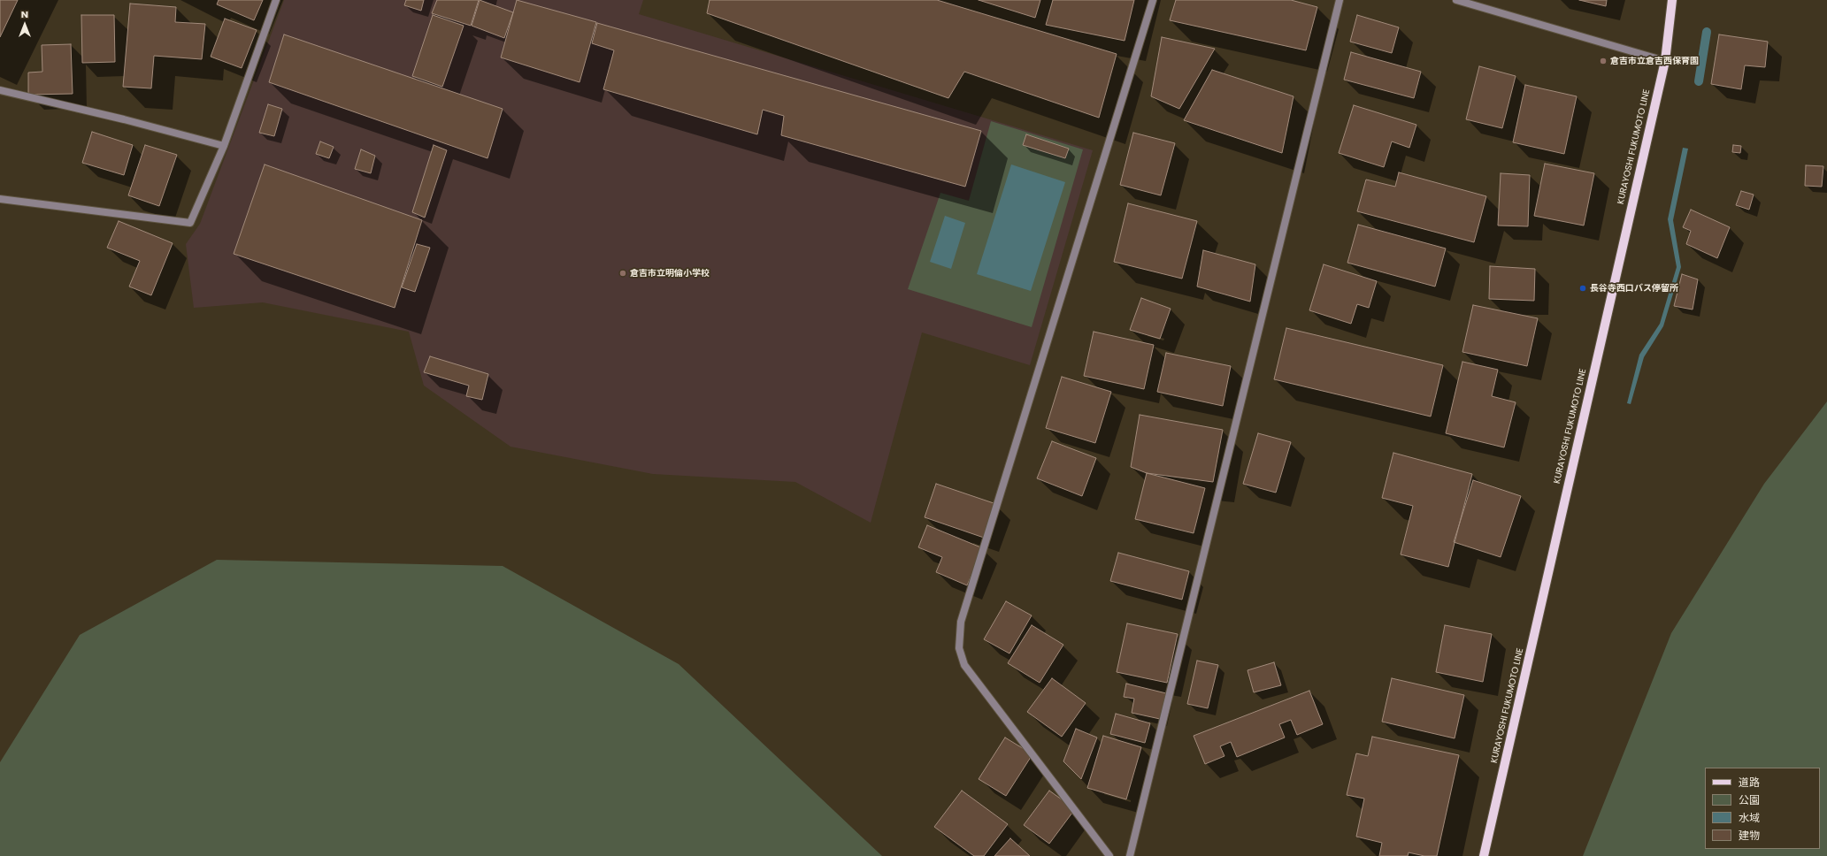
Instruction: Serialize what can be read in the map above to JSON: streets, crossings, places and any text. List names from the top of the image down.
{
  "streets": {
    "main road": ["KURAYOSHI FUKUMOTO LINE"]
  },
  "places": ["倉吉市立倉吉西保育園", "倉吉市立明倫小学校", "長谷寺西口バス停留所"],
  "legend": [
    "道路",
    "公園",
    "水域",
    "建物"
  ],
  "north": "top"
}
